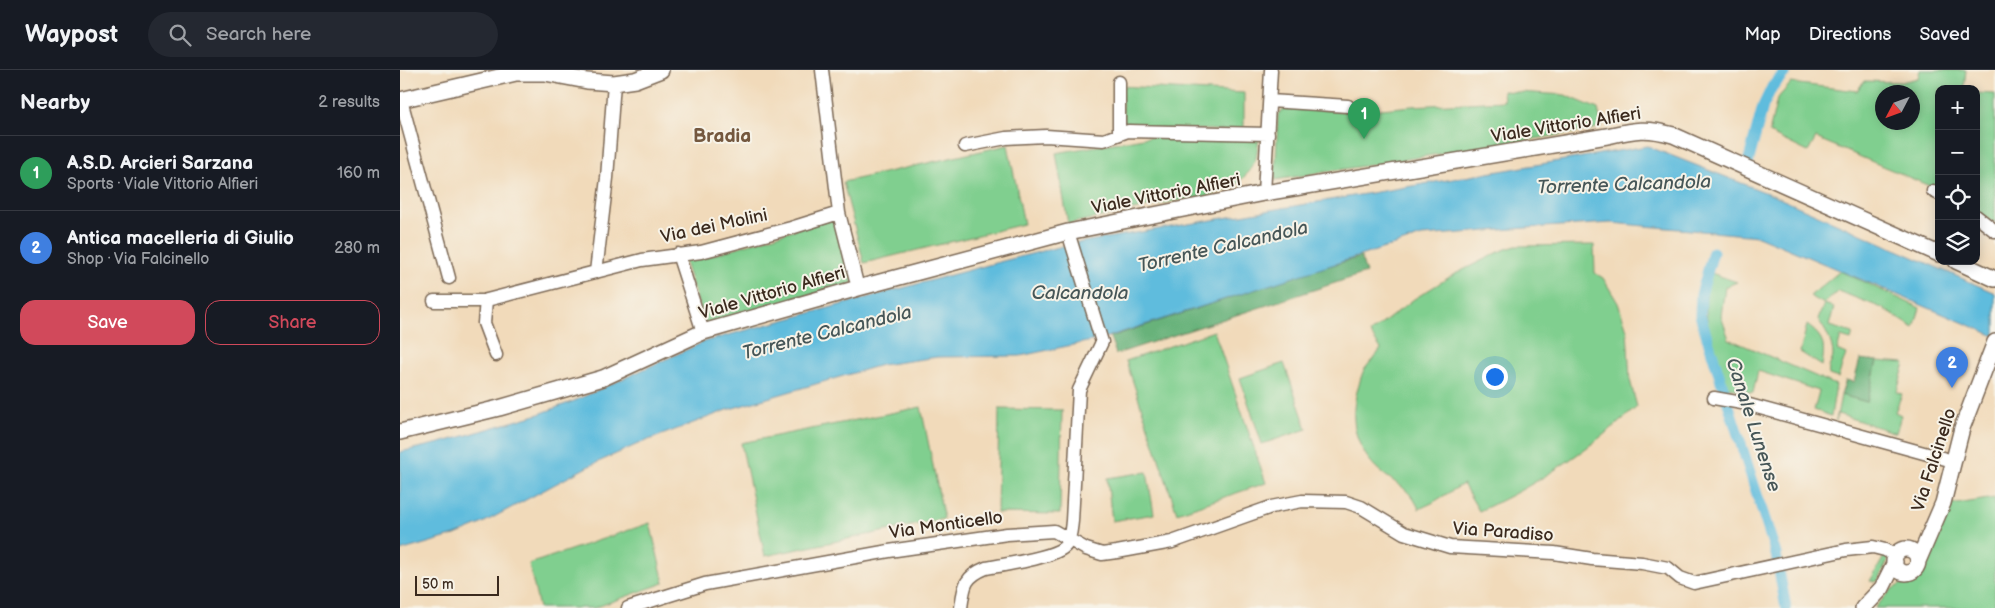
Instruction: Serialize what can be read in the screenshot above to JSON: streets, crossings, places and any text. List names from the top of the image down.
{
  "streets": {
    "street": [
      "Viale Vittorio Alfieri",
      "Via dei Molini",
      "Via Falcinello",
      "Via Monticello",
      "Via Paradiso"
    ]
  },
  "crossings": [
    ["Via Falcinello", "Via Paradiso"],
    ["Via Monticello", "Via Paradiso"]
  ],
  "districts": ["Bradia"],
  "water": ["Torrente Calcandola", "Calcandola", "Canale Lunense"],
  "scale_bar": "50 m",
  "north": "bottom left",
  "page": {
    "header": "Waypost",
    "search": "Search here",
    "nav": ["Map", "Directions", "Saved"],
    "heading": ["Nearby", "2 results"],
    "map_buttons": ["+", "−"],
    "pins": ["1", "2"],
    "list": [
      {
        "mark": "1",
        "name": "A.S.D. Arcieri Sarzana",
        "note": "Sports · Viale Vittorio Alfieri",
        "value": "160 m"
      },
      {
        "mark": "2",
        "name": "Antica macelleria di Giulio",
        "note": "Shop · Via Falcinello",
        "value": "280 m"
      }
    ],
    "buttons": ["Save", "Share"],
    "scale": "50 m"
  }
}
